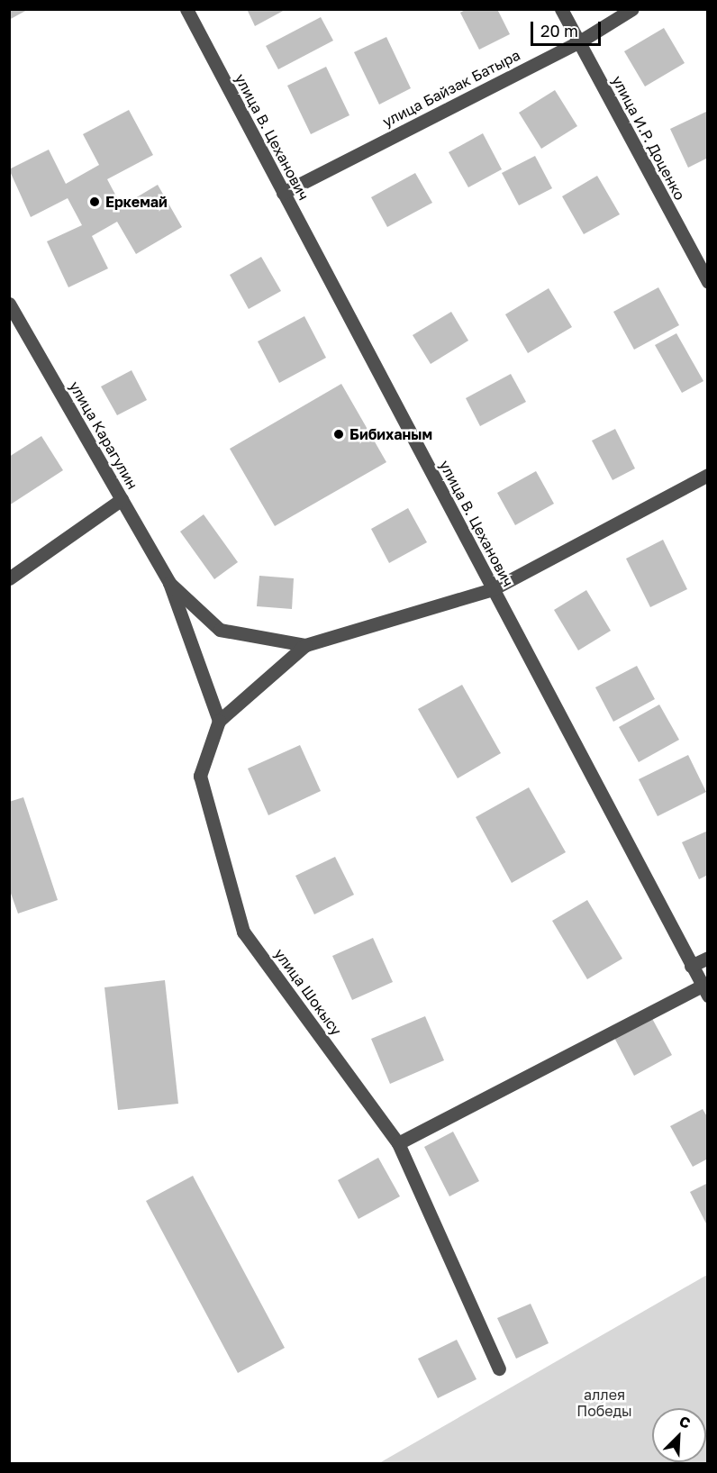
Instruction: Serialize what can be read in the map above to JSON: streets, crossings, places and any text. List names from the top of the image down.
{
  "streets": {
    "street": [
      "улица Байзак Батыра",
      "улица В. Цеханович",
      "улица И.Р. Доценко",
      "улица Карагулин",
      "улица Шокысу"
    ]
  },
  "crossings": [
    ["улица Байзак Батыра", "улица В. Цеханович"],
    ["улица Байзак Батыра", "улица И.Р. Доценко"]
  ],
  "parks": ["аллея Победы"],
  "places": ["Еркемай", "Бибиханым"],
  "scale_bar": "20 m",
  "north": "top right"
}
